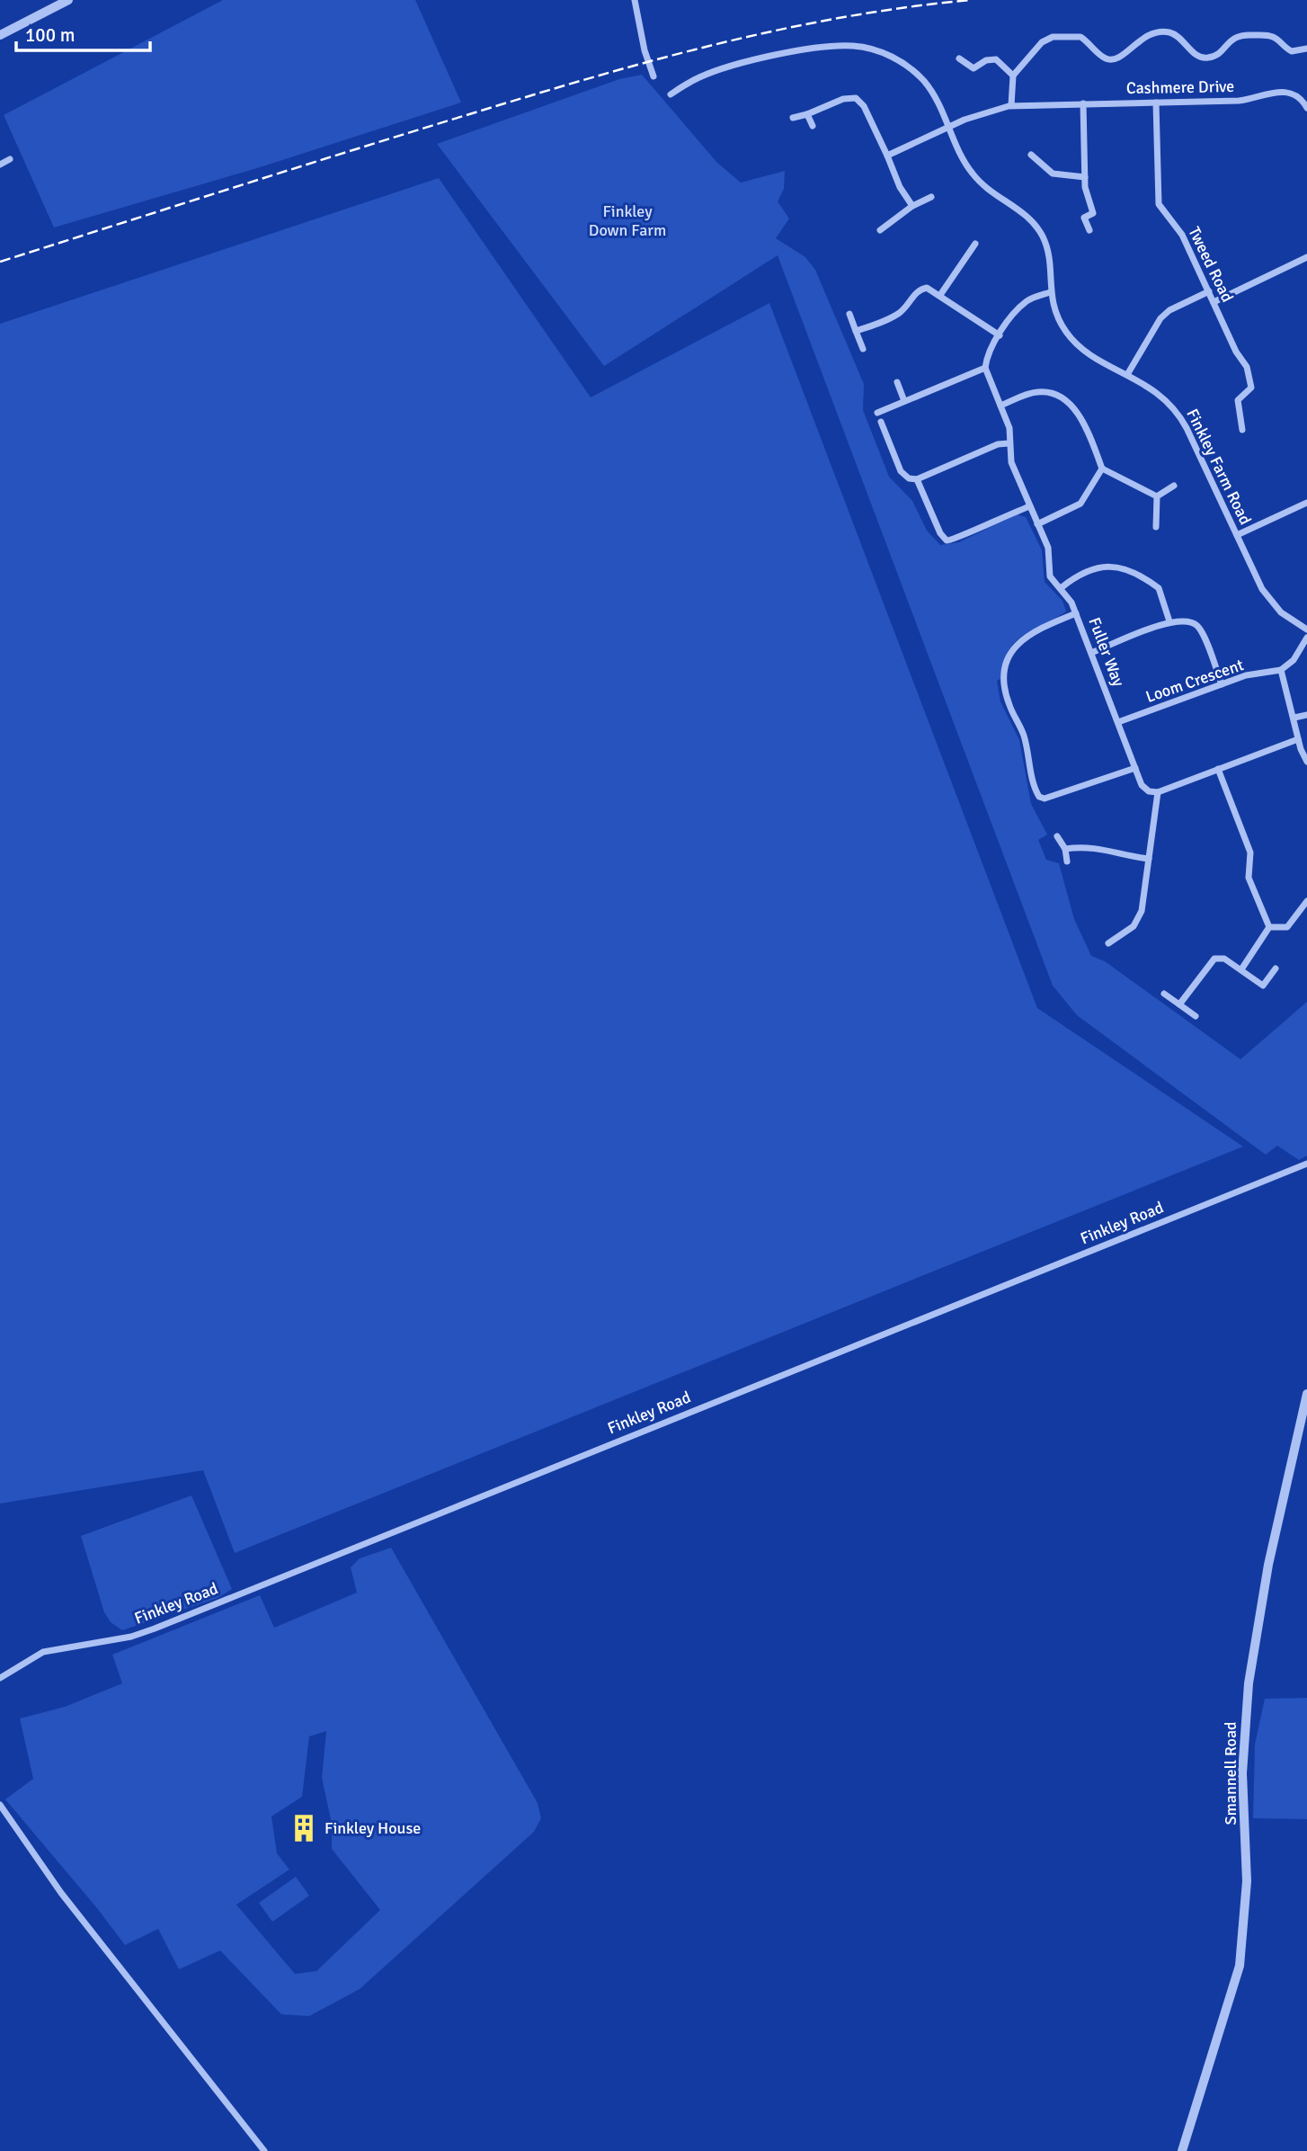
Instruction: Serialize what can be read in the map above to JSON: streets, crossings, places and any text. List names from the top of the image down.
{
  "streets": {
    "street": [
      "Cashmere Drive",
      "Tweed Road",
      "Finkley Farm Road",
      "Fuller Way",
      "Loom Crescent",
      "Finkley Road",
      "Smannell Road"
    ]
  },
  "crossings": [
    ["Cashmere Drive", "Tweed Road"],
    ["Cashmere Drive", "Finkley Farm Road"],
    ["Fuller Way", "Loom Crescent"]
  ],
  "parks": ["Finkley Down Farm"],
  "places": {
    "building": ["Finkley House"]
  },
  "scale_bar": "100 m"
}
